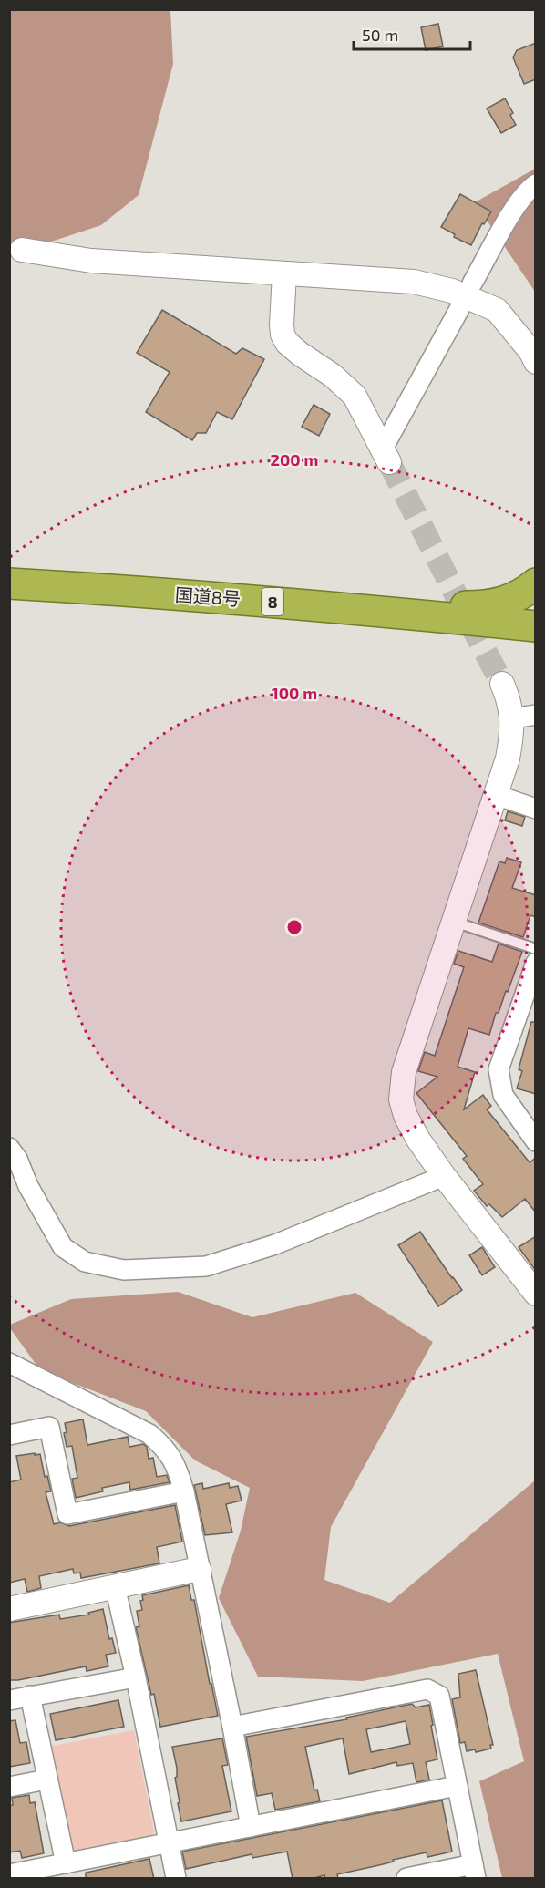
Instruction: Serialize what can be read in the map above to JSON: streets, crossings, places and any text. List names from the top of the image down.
{
  "streets": {
    "highway": ["国道8号", "8"]
  },
  "scale_bar": "50 m",
  "rings": ["200 m", "100 m"]
}
